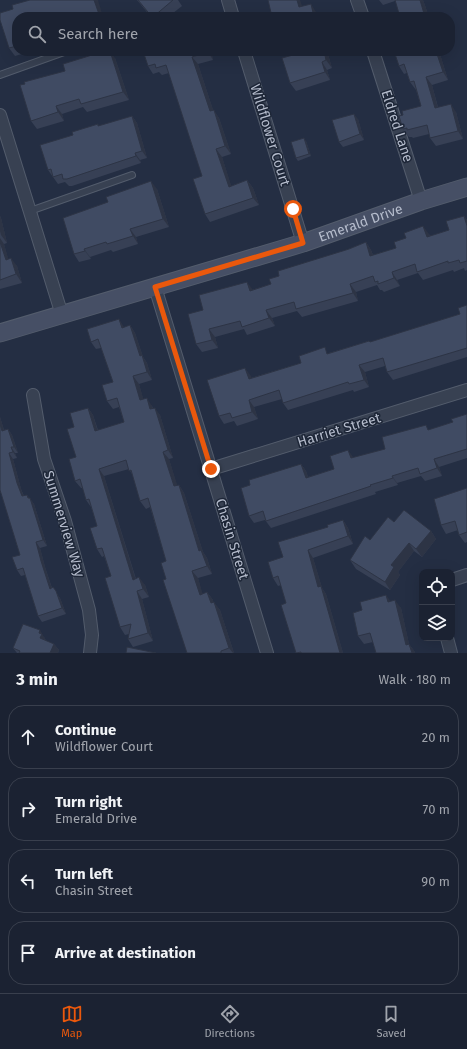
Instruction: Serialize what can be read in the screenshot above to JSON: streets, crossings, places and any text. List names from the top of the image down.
{
  "streets": {
    "main road": ["Emerald Drive"],
    "street": [
      "Eldred Lane",
      "Wildflower Court",
      "Harriet Street",
      "Summerview Way",
      "Chasin Street"
    ]
  },
  "crossings": [
    ["Eldred Lane", "Emerald Drive"],
    ["Wildflower Court", "Emerald Drive"],
    ["Emerald Drive", "Chasin Street"],
    ["Harriet Street", "Chasin Street"]
  ],
  "page": {
    "search": "Search here",
    "heading": ["3 min", "Walk · 180 m"],
    "list": [
      ["Continue", "Wildflower Court", "20 m"],
      ["Turn right", "Emerald Drive", "70 m"],
      ["Turn left", "Chasin Street", "90 m"],
      "Arrive at destination"
    ],
    "nav": ["Map", "Directions", "Saved"]
  }
}
